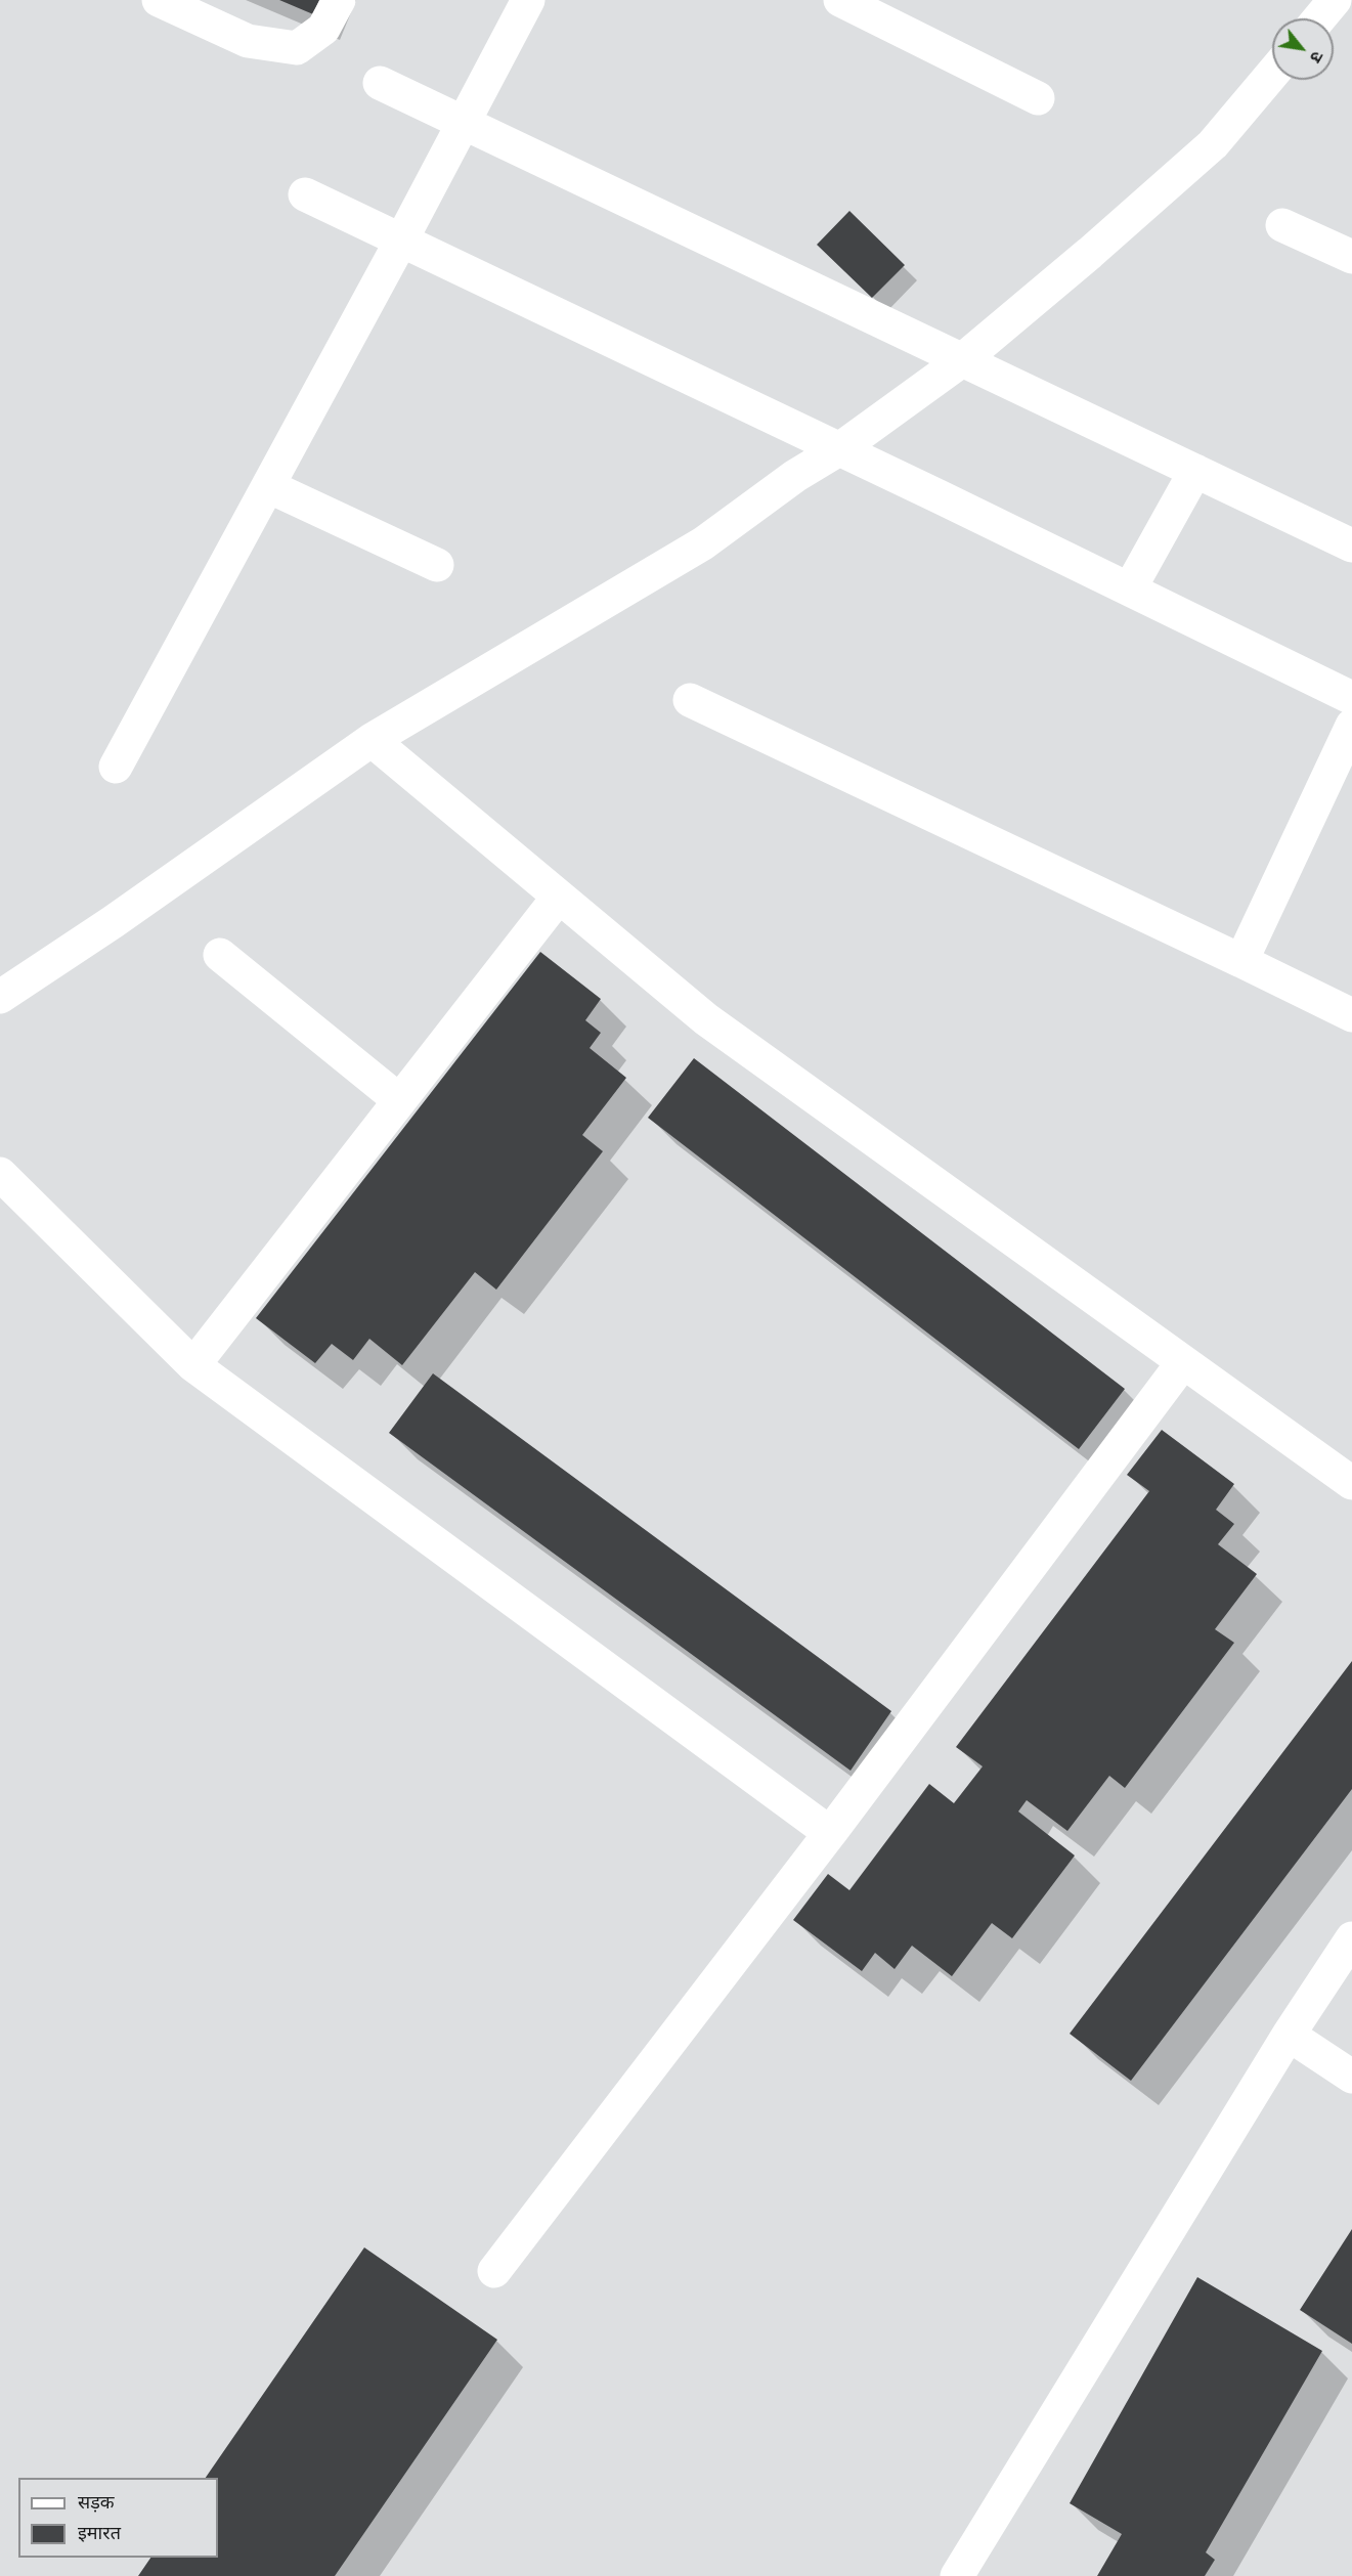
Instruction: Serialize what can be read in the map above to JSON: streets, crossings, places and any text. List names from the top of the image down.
{
  "legend": ["सड़क", "इमारत"],
  "north": "bottom right"
}
